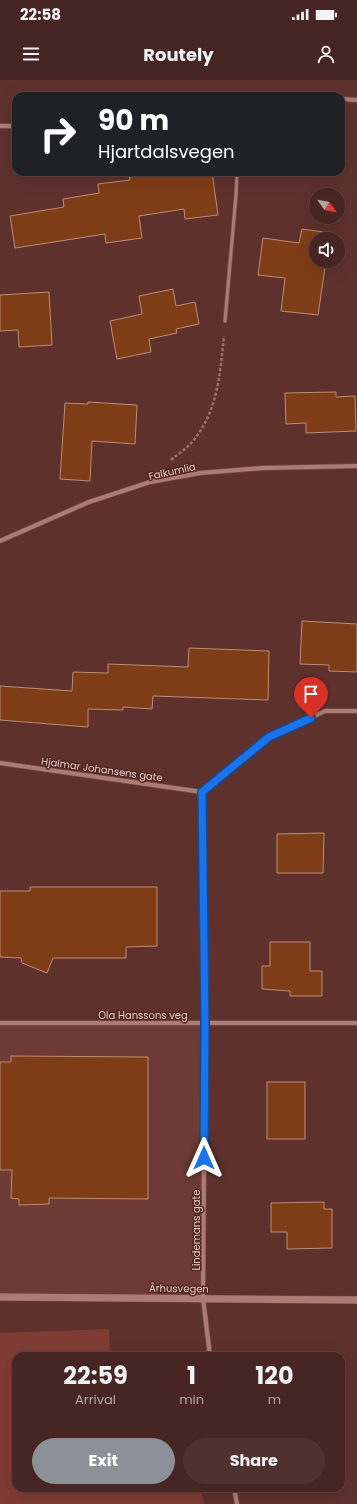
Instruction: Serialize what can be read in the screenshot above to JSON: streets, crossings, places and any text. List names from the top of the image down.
{
  "streets": {
    "street": [
      "Falkumlia",
      "Hjalmar Johansens gate",
      "Ola Hanssons veg",
      "Lindemans gate",
      "Århusvegen"
    ]
  },
  "crossings": [
    ["Hjalmar Johansens gate", "Lindemans gate"],
    ["Ola Hanssons veg", "Lindemans gate"],
    ["Lindemans gate", "Århusvegen"]
  ],
  "north": "bottom right",
  "page": {
    "status": "22:58",
    "header": "Routely",
    "turn": ["90 m", "Hjartdalsvegen"],
    "eta": [
      "22:59",
      "Arrival",
      "1",
      "min",
      "120",
      "m"
    ],
    "buttons": ["Exit", "Share"]
  }
}
